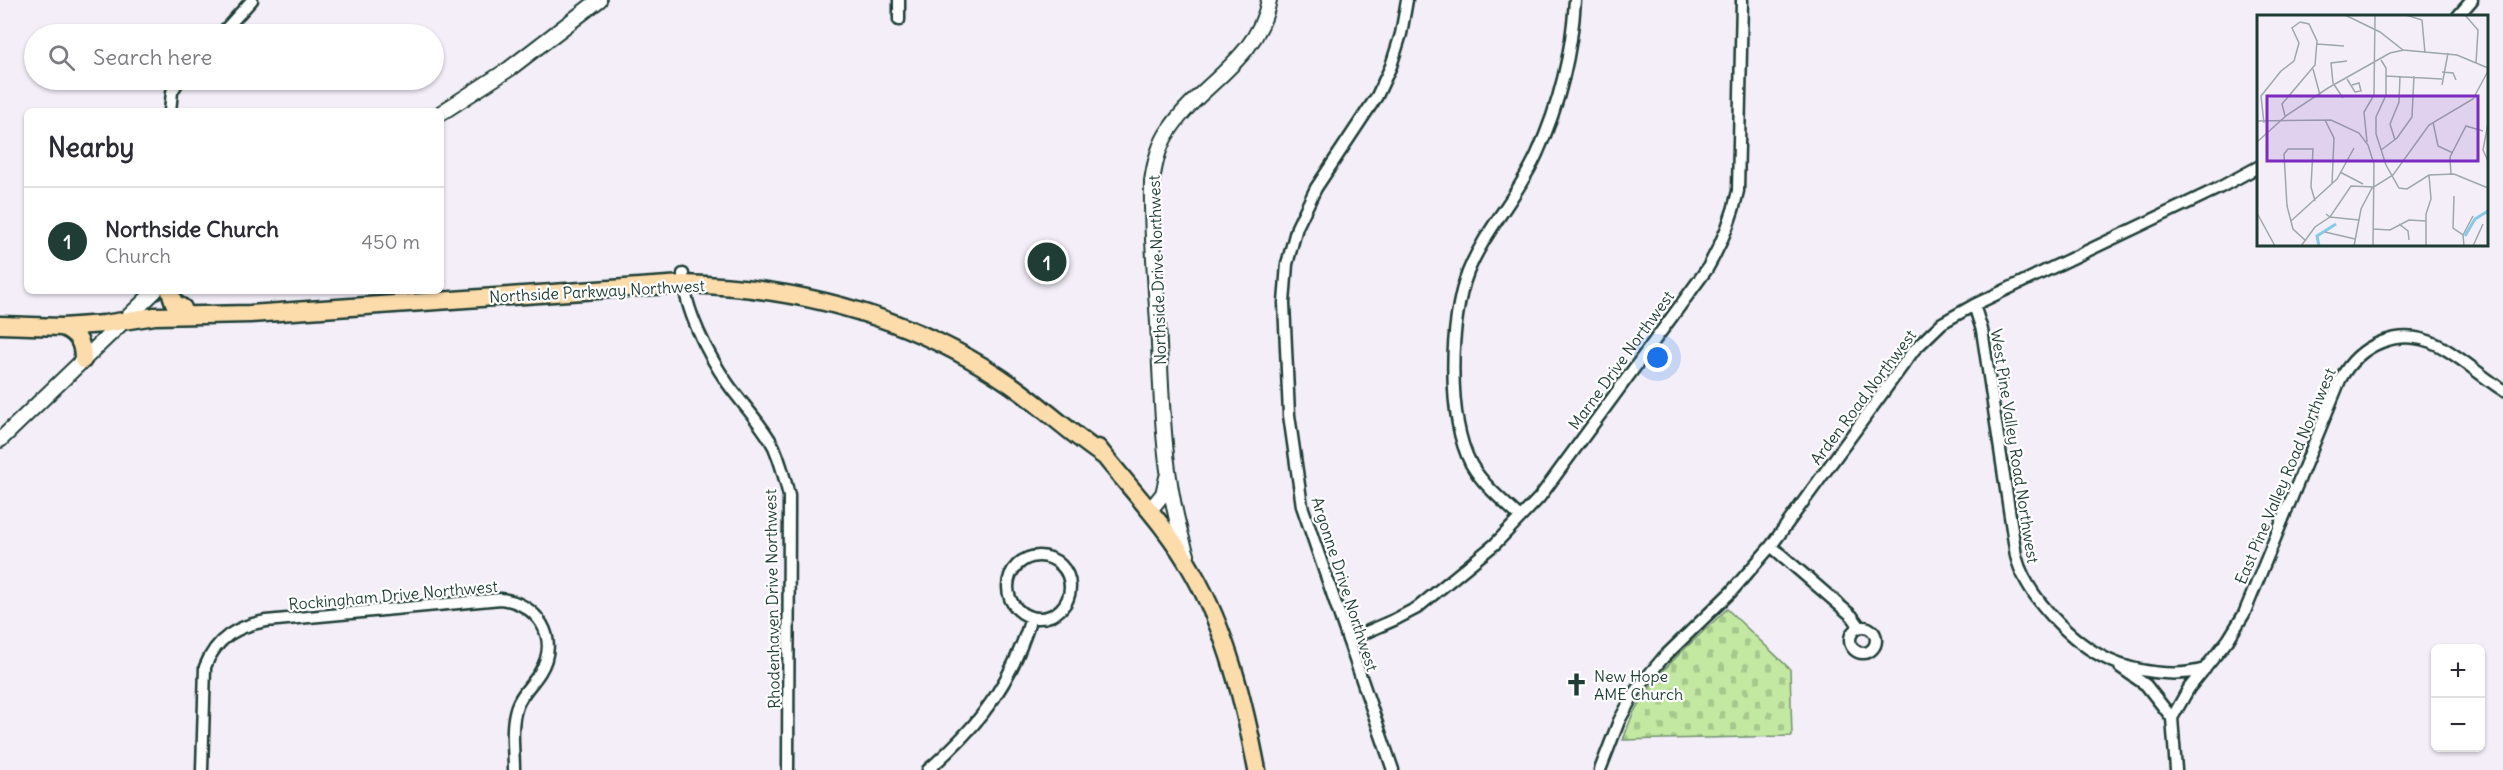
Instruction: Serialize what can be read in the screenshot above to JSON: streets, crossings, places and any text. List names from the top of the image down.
{
  "streets": {
    "main road": ["Northside Drive Northwest", "Northside Parkway Northwest"],
    "street": [
      "Marne Drive Northwest",
      "Arden Road Northwest",
      "West Pine Valley Road Northwest",
      "East Pine Valley Road Northwest",
      "Argonne Drive Northwest",
      "Rockingham Drive Northwest",
      "Rhodenhaven Drive Northwest"
    ]
  },
  "crossings": [
    ["Northside Drive Northwest", "Northside Parkway Northwest"],
    ["Northside Parkway Northwest", "Rhodenhaven Drive Northwest"],
    ["Marne Drive Northwest", "Argonne Drive Northwest"],
    ["Arden Road Northwest", "West Pine Valley Road Northwest"],
    ["West Pine Valley Road Northwest", "East Pine Valley Road Northwest"]
  ],
  "places": {
    "church": ["New Hope AME Church"]
  },
  "page": {
    "search": "Search here",
    "heading": "Nearby",
    "list": [
      {
        "mark": "1",
        "name": "Northside Church",
        "note": "Church",
        "value": "450 m"
      }
    ],
    "pins": "1",
    "map_buttons": ["+", "−"]
  }
}
